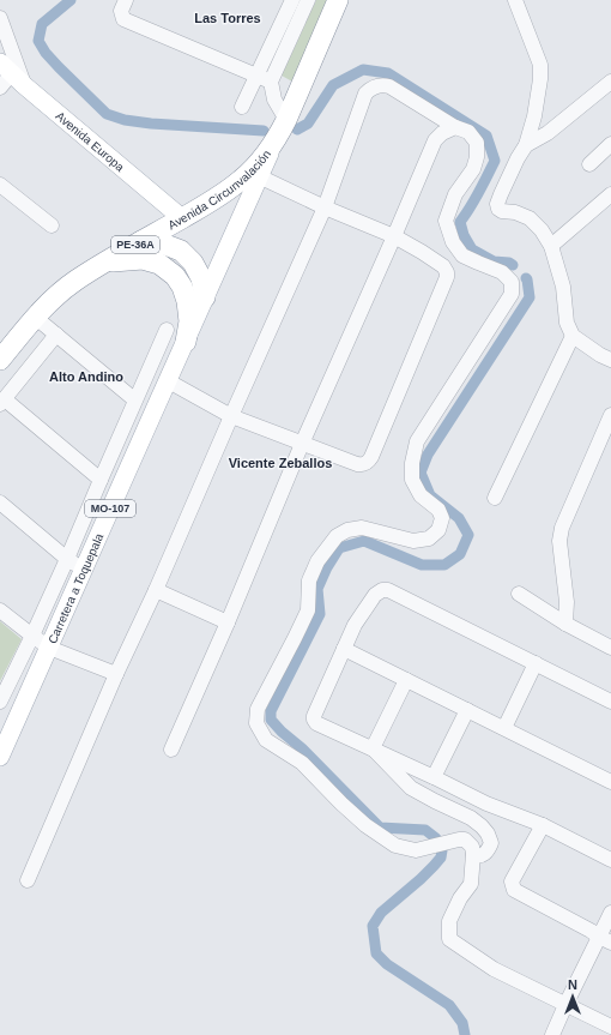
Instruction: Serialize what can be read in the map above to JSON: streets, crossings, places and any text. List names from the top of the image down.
{
  "streets": {
    "highway": ["Avenida Circunvalación", "PE-36A"],
    "main road": ["Avenida Europa", "MO-107", "Carretera a Toquepala"]
  },
  "crossings": [
    ["Avenida Europa", "Avenida Circunvalación"],
    ["Avenida Circunvalación", "Carretera a Toquepala"]
  ],
  "districts": ["Las Torres", "Alto Andino", "Vicente Zeballos"],
  "north": "top"
}
